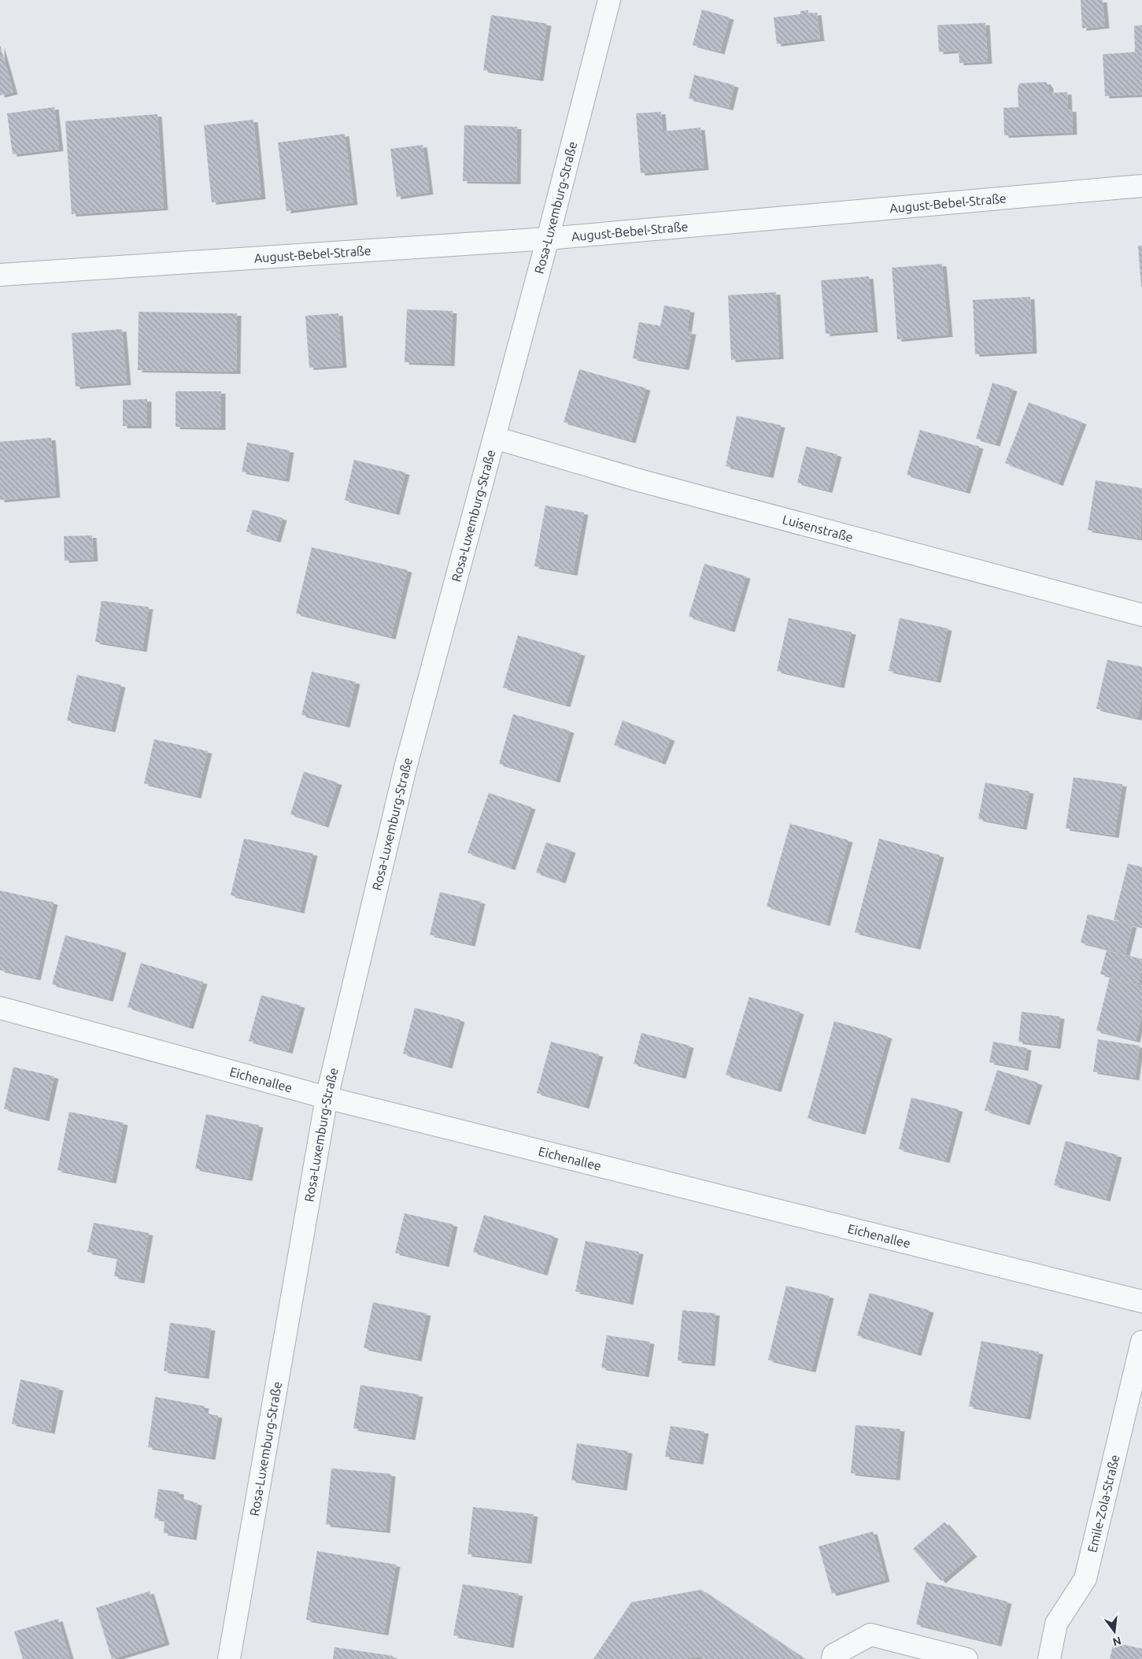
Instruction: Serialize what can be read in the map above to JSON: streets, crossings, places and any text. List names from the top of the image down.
{
  "streets": {
    "street": [
      "August-Bebel-Straße",
      "Rosa-Luxemburg-Straße",
      "Luisenstraße",
      "Eichenallee",
      "Emile-Zola-Straße"
    ]
  },
  "crossings": [
    ["August-Bebel-Straße", "Rosa-Luxemburg-Straße"],
    ["Rosa-Luxemburg-Straße", "Luisenstraße"],
    ["Rosa-Luxemburg-Straße", "Eichenallee"]
  ],
  "north": "bottom"
}
